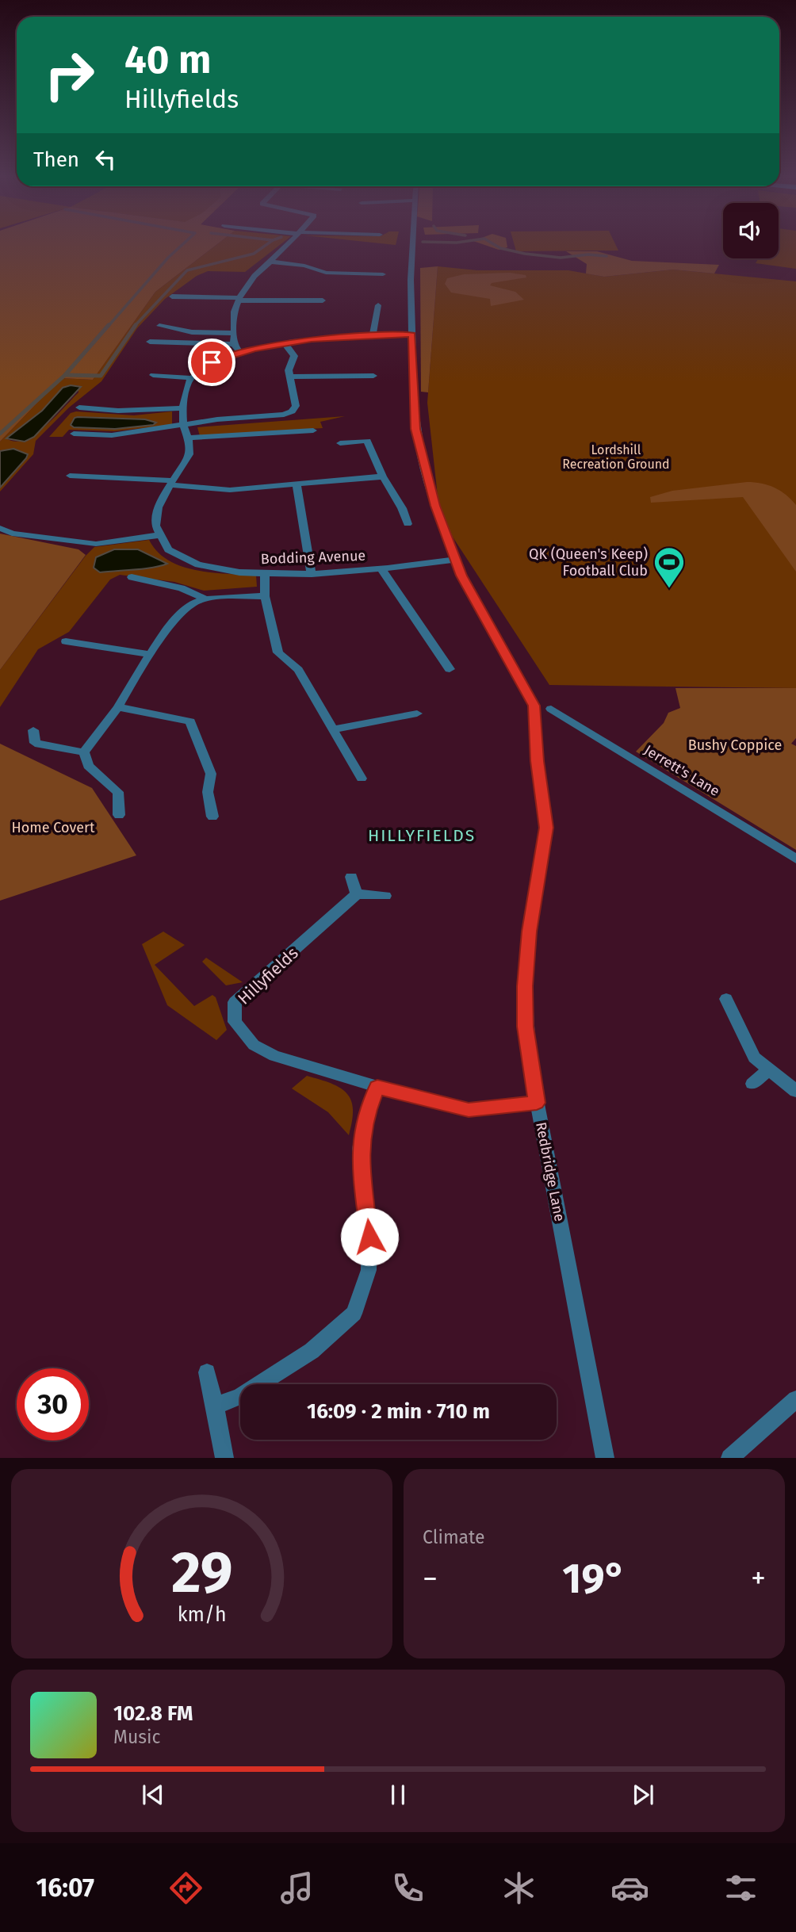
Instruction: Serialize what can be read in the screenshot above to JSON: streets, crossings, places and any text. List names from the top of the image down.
{
  "streets": {
    "street": [
      "Bodding Avenue",
      "Jerrett's Lane",
      "Hillyfields",
      "Redbridge Lane"
    ]
  },
  "crossings": [
    ["Bodding Avenue", "Redbridge Lane"],
    ["Hillyfields", "Redbridge Lane"]
  ],
  "districts": ["HILLYFIELDS"],
  "parks": ["Lordshill Recreation Ground", "Bushy Coppice", "Home Covert"],
  "places": {
    "sports": ["QK (Queen's Keep) Football Club"]
  },
  "page": {
    "turn": ["40 m", "Hillyfields"],
    "then": "Then",
    "limit": "30",
    "trip": "16:09 · 2 min · 710 m",
    "tile": "Climate",
    "heat": ["−", "19°", "+"],
    "song": ["102.8 FM", "Music"],
    "tabs": "16:07",
    "gauge": ["29", "km/h"]
  }
}
